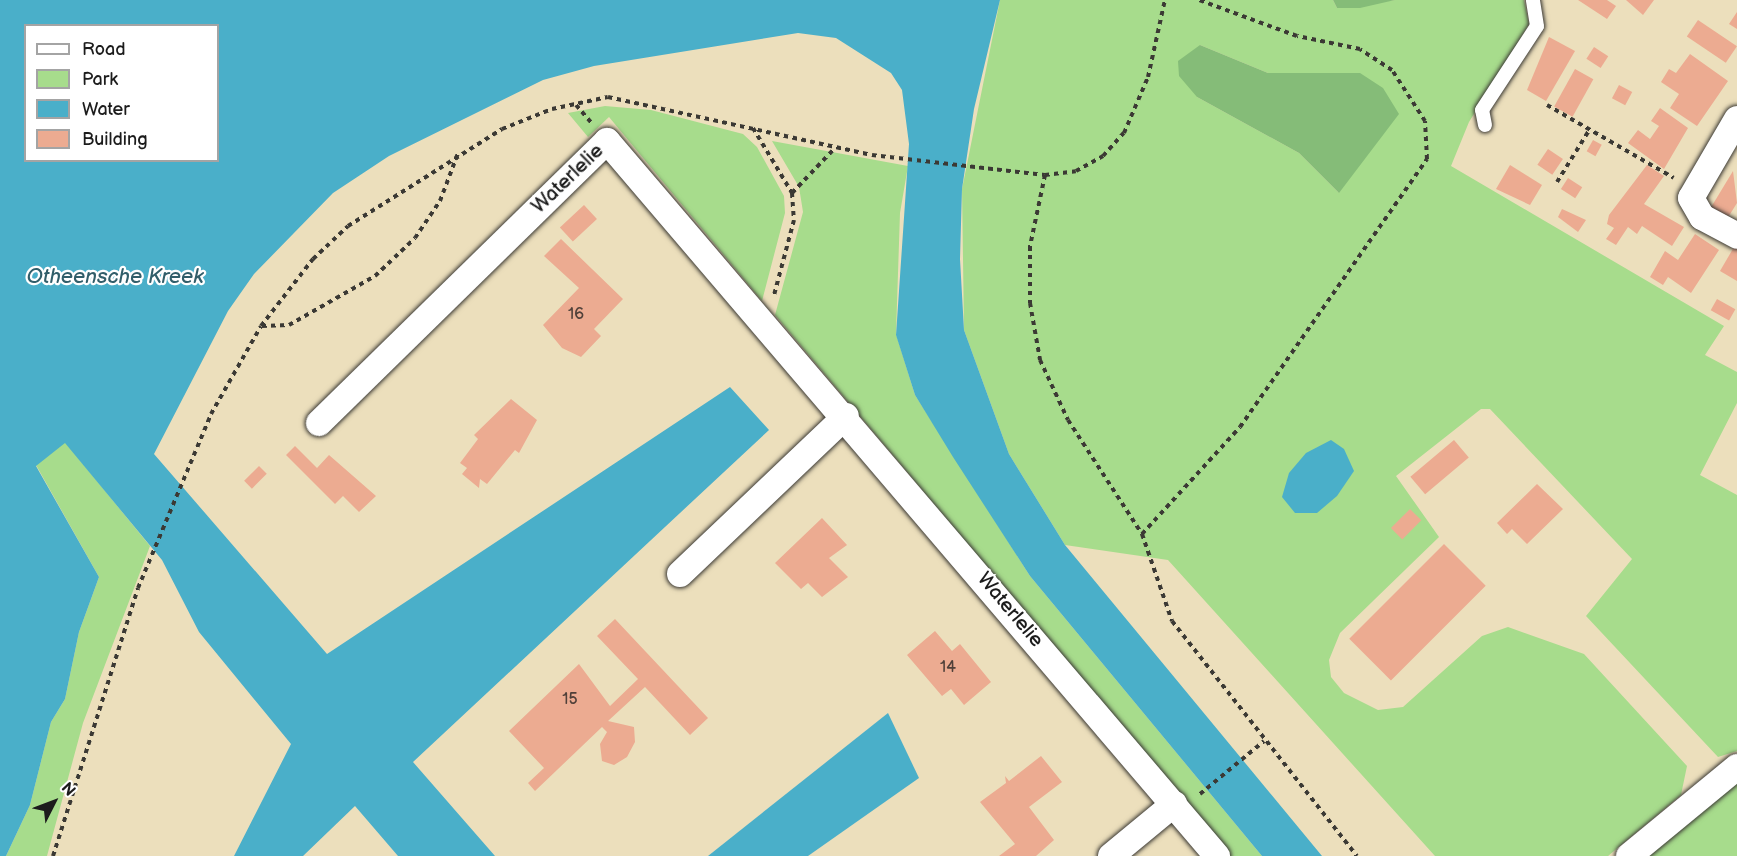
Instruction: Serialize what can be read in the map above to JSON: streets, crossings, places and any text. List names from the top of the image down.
{
  "streets": {
    "street": ["Waterlelie"]
  },
  "water": ["Otheensche Kreek"],
  "house_numbers": ["16", "14", "15"],
  "legend": [
    "Road",
    "Park",
    "Water",
    "Building"
  ],
  "north": "top right"
}
